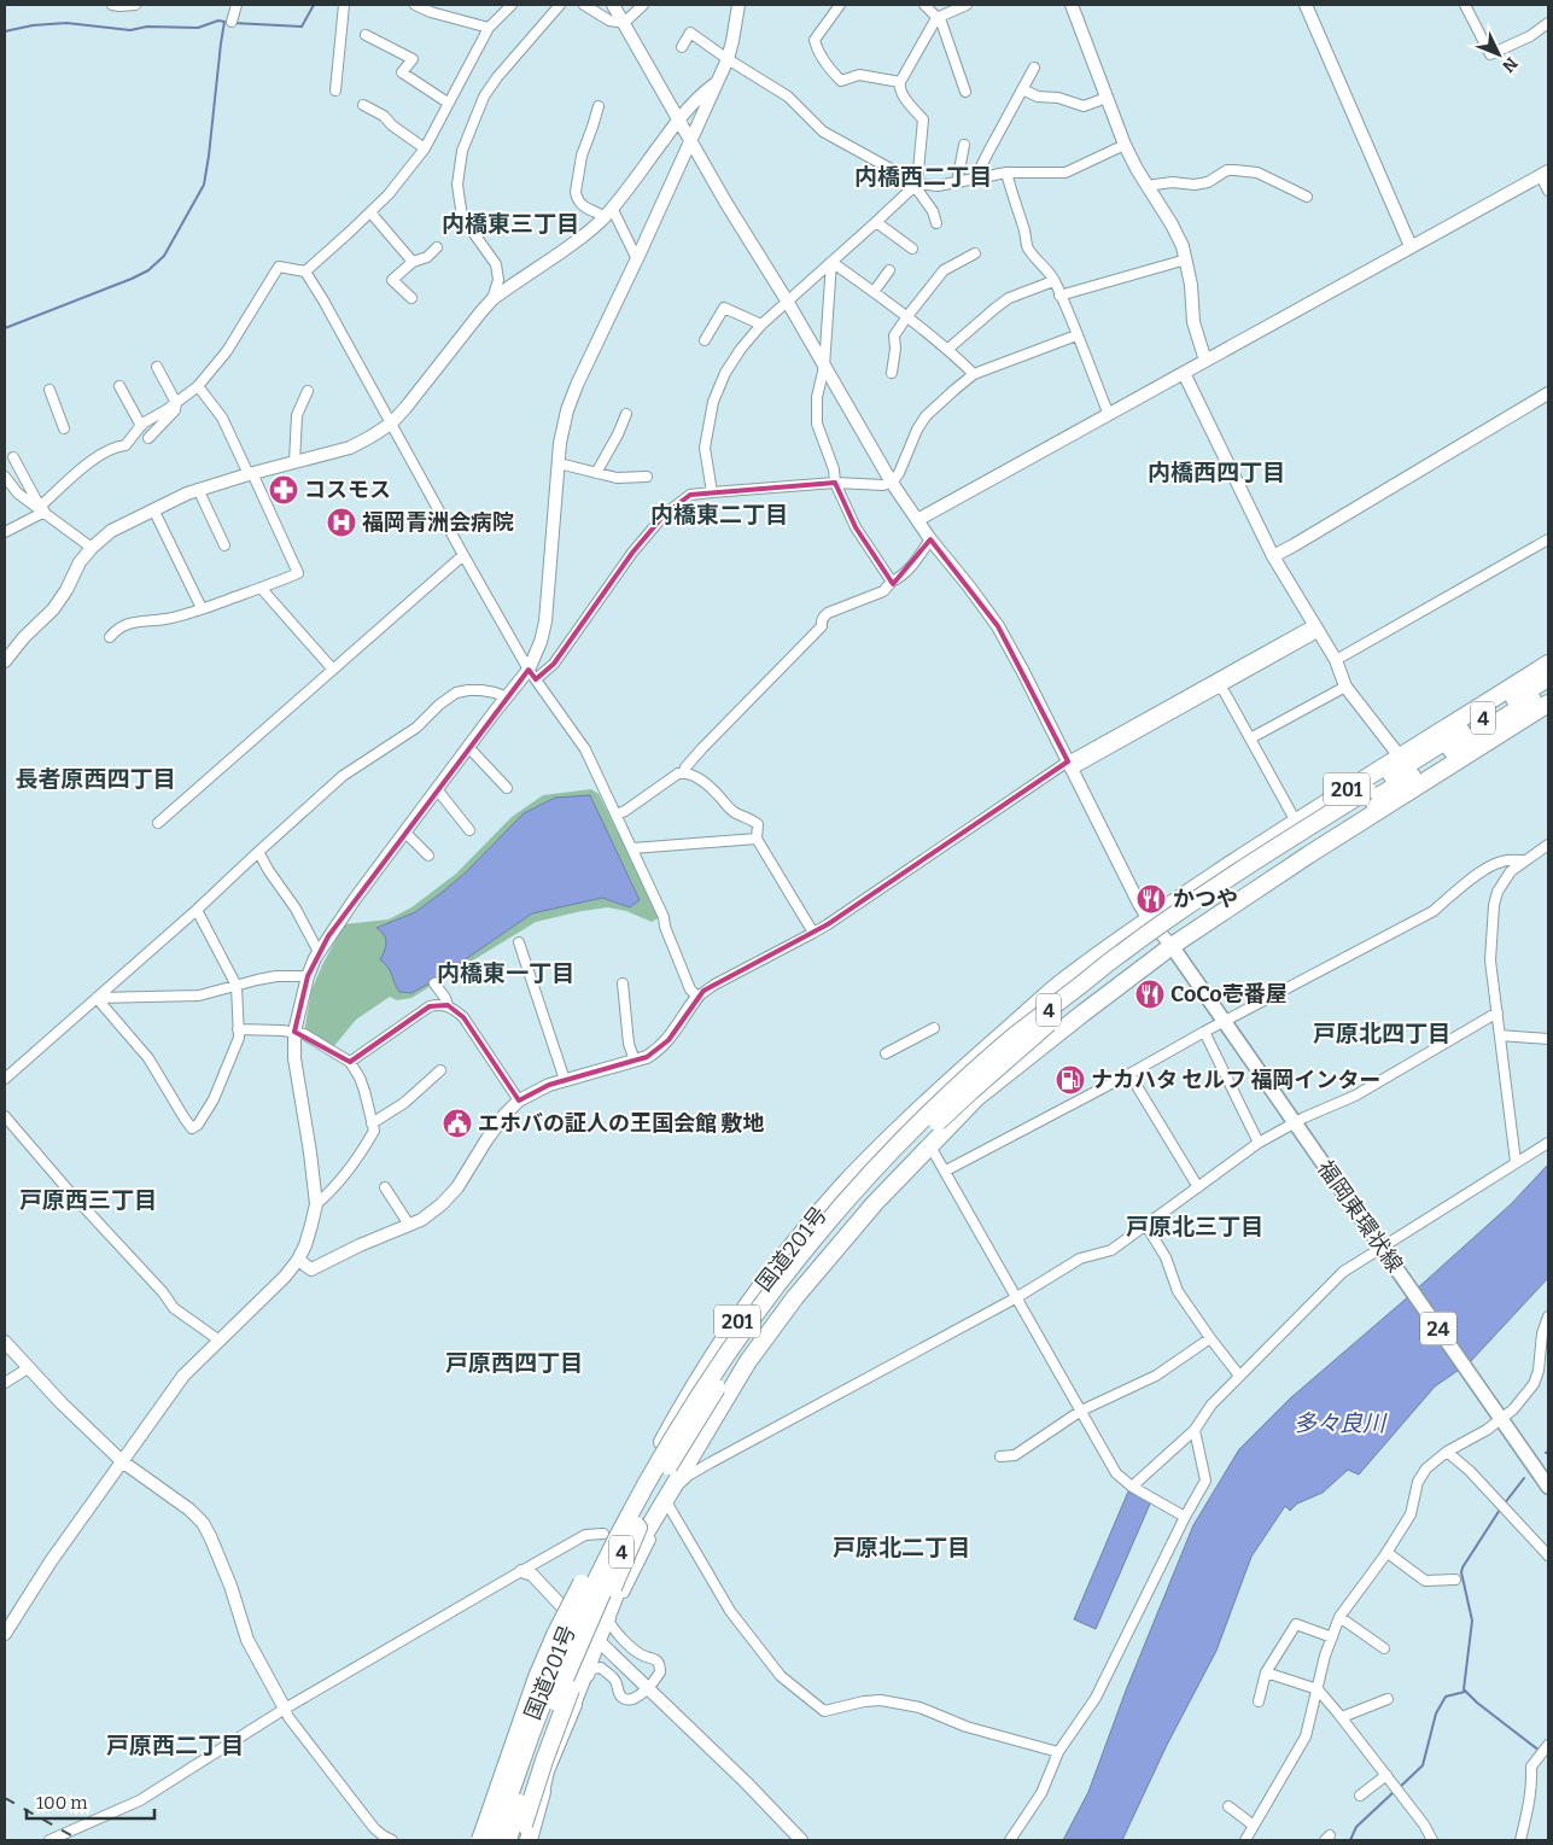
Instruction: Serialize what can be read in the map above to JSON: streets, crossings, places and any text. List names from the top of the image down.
{
  "streets": {
    "highway": ["4", "201", "国道201号"],
    "main road": ["福岡東環状線", "24"]
  },
  "crossings": [
    ["201", "福岡東環状線"],
    ["201", "国道201号"],
    ["福岡東環状線", "国道201号"]
  ],
  "districts": [
    "内橋西二丁目",
    "内橋東三丁目",
    "内橋西四丁目",
    "内橋東二丁目",
    "長者原西四丁目",
    "内橋東一丁目",
    "戸原北四丁目",
    "戸原西三丁目",
    "戸原北三丁目",
    "戸原西四丁目",
    "戸原北二丁目",
    "戸原西二丁目"
  ],
  "water": ["多々良川"],
  "places": {
    "pharmacy": ["コスモス"],
    "hospital": ["福岡青洲会病院"],
    "restaurant": ["かつや", "CoCo壱番屋"],
    "fuel station": ["ナカハタ セルフ 福岡インター"],
    "public building": ["エホバの証人の王国会館 敷地"]
  },
  "scale_bar": "100 m",
  "north": "bottom right"
}
